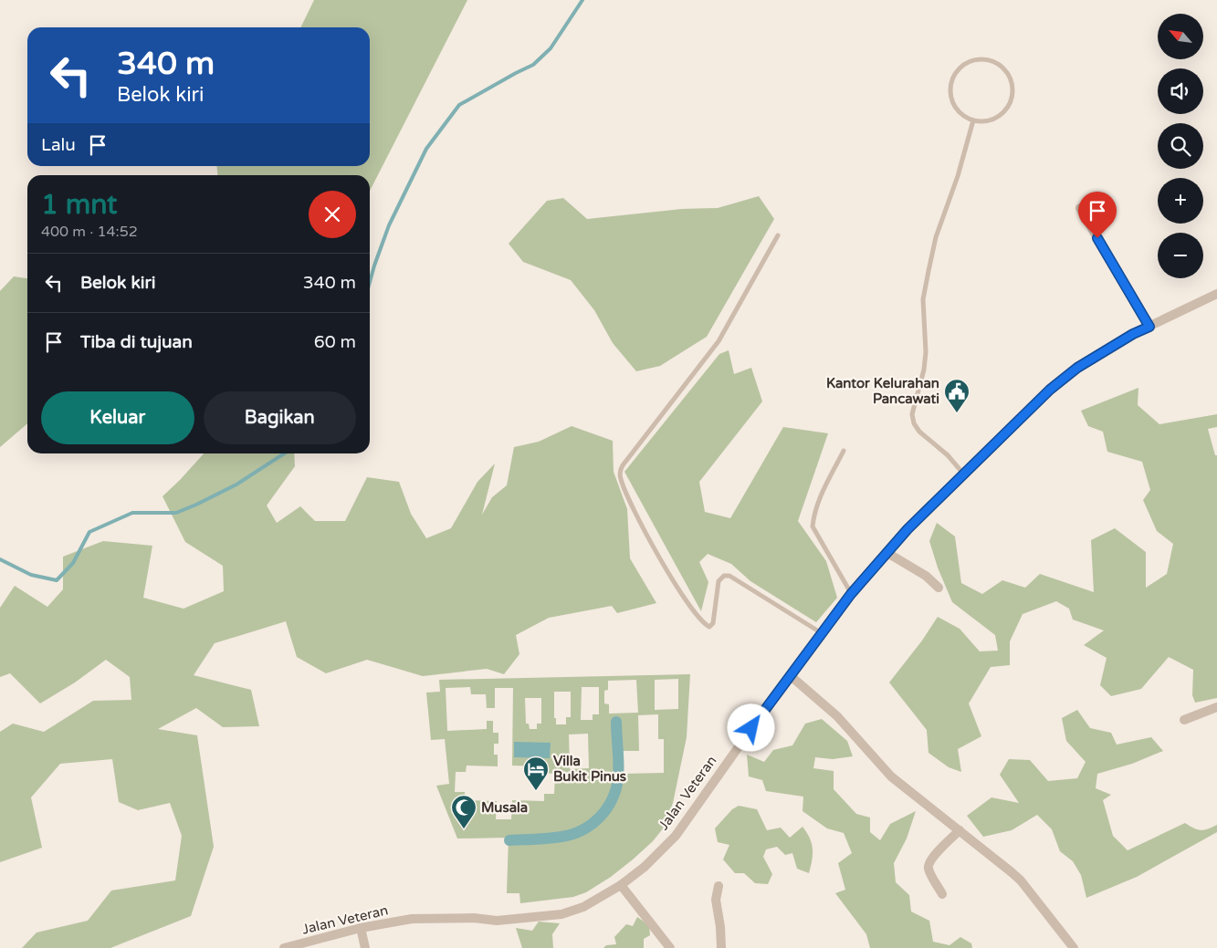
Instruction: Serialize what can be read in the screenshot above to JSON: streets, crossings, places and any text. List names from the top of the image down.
{
  "streets": {
    "street": ["Jalan Veteran"]
  },
  "places": {
    "public building": ["Kantor Kelurahan Pancawati"],
    "hotel": ["Villa Bukit Pinus"],
    "mosque": ["Musala"]
  },
  "north": "top left",
  "page": {
    "map_buttons": ["+", "−"],
    "turn": ["340 m", "Belok kiri"],
    "then": "Lalu",
    "heading": ["1 mnt", "400 m · 14:52"],
    "list": [
      {
        "name": "Belok kiri",
        "value": "340 m"
      },
      {
        "name": "Tiba di tujuan",
        "value": "60 m"
      }
    ],
    "buttons": ["Keluar", "Bagikan"]
  }
}
